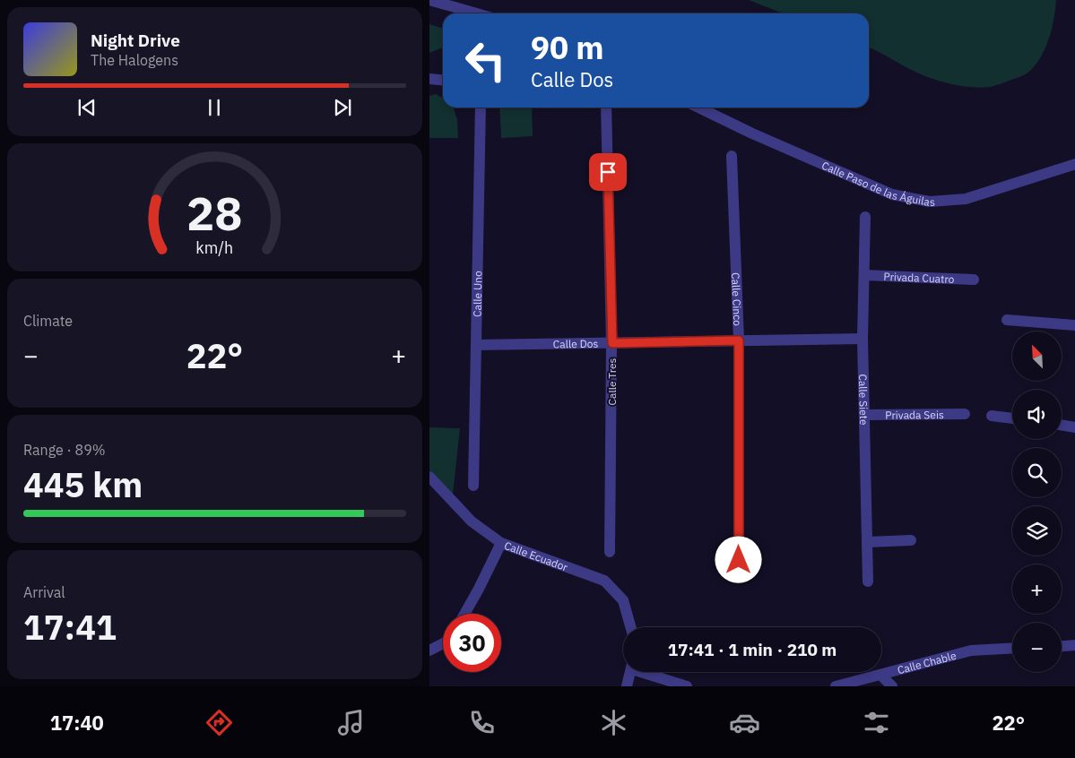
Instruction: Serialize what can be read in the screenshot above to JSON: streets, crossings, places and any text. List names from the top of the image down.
{
  "streets": {
    "street": [
      "Calle Paso de las Águilas",
      "Privada Cuatro",
      "Calle Uno",
      "Calle Cinco",
      "Calle Dos",
      "Calle Tres",
      "Calle Siete",
      "Privada Seis",
      "Calle Ecuador",
      "Calle Chable"
    ]
  },
  "crossings": [
    ["Privada Cuatro", "Calle Siete"],
    ["Calle Uno", "Calle Dos"],
    ["Calle Cinco", "Calle Dos"],
    ["Calle Dos", "Calle Tres"],
    ["Calle Dos", "Calle Siete"],
    ["Calle Siete", "Privada Seis"]
  ],
  "north": "top left",
  "page": {
    "turn": ["90 m", "Calle Dos"],
    "song": ["Night Drive", "The Halogens"],
    "tile": [
      "Climate",
      ["Range · 89%", "445 km"],
      ["Arrival", "17:41"]
    ],
    "map_buttons": ["+", "−"],
    "heat": ["−", "22°", "+"],
    "limit": "30",
    "trip": "17:41 · 1 min · 210 m",
    "tabs": ["17:40", "22°"],
    "gauge": ["28", "km/h"]
  }
}
